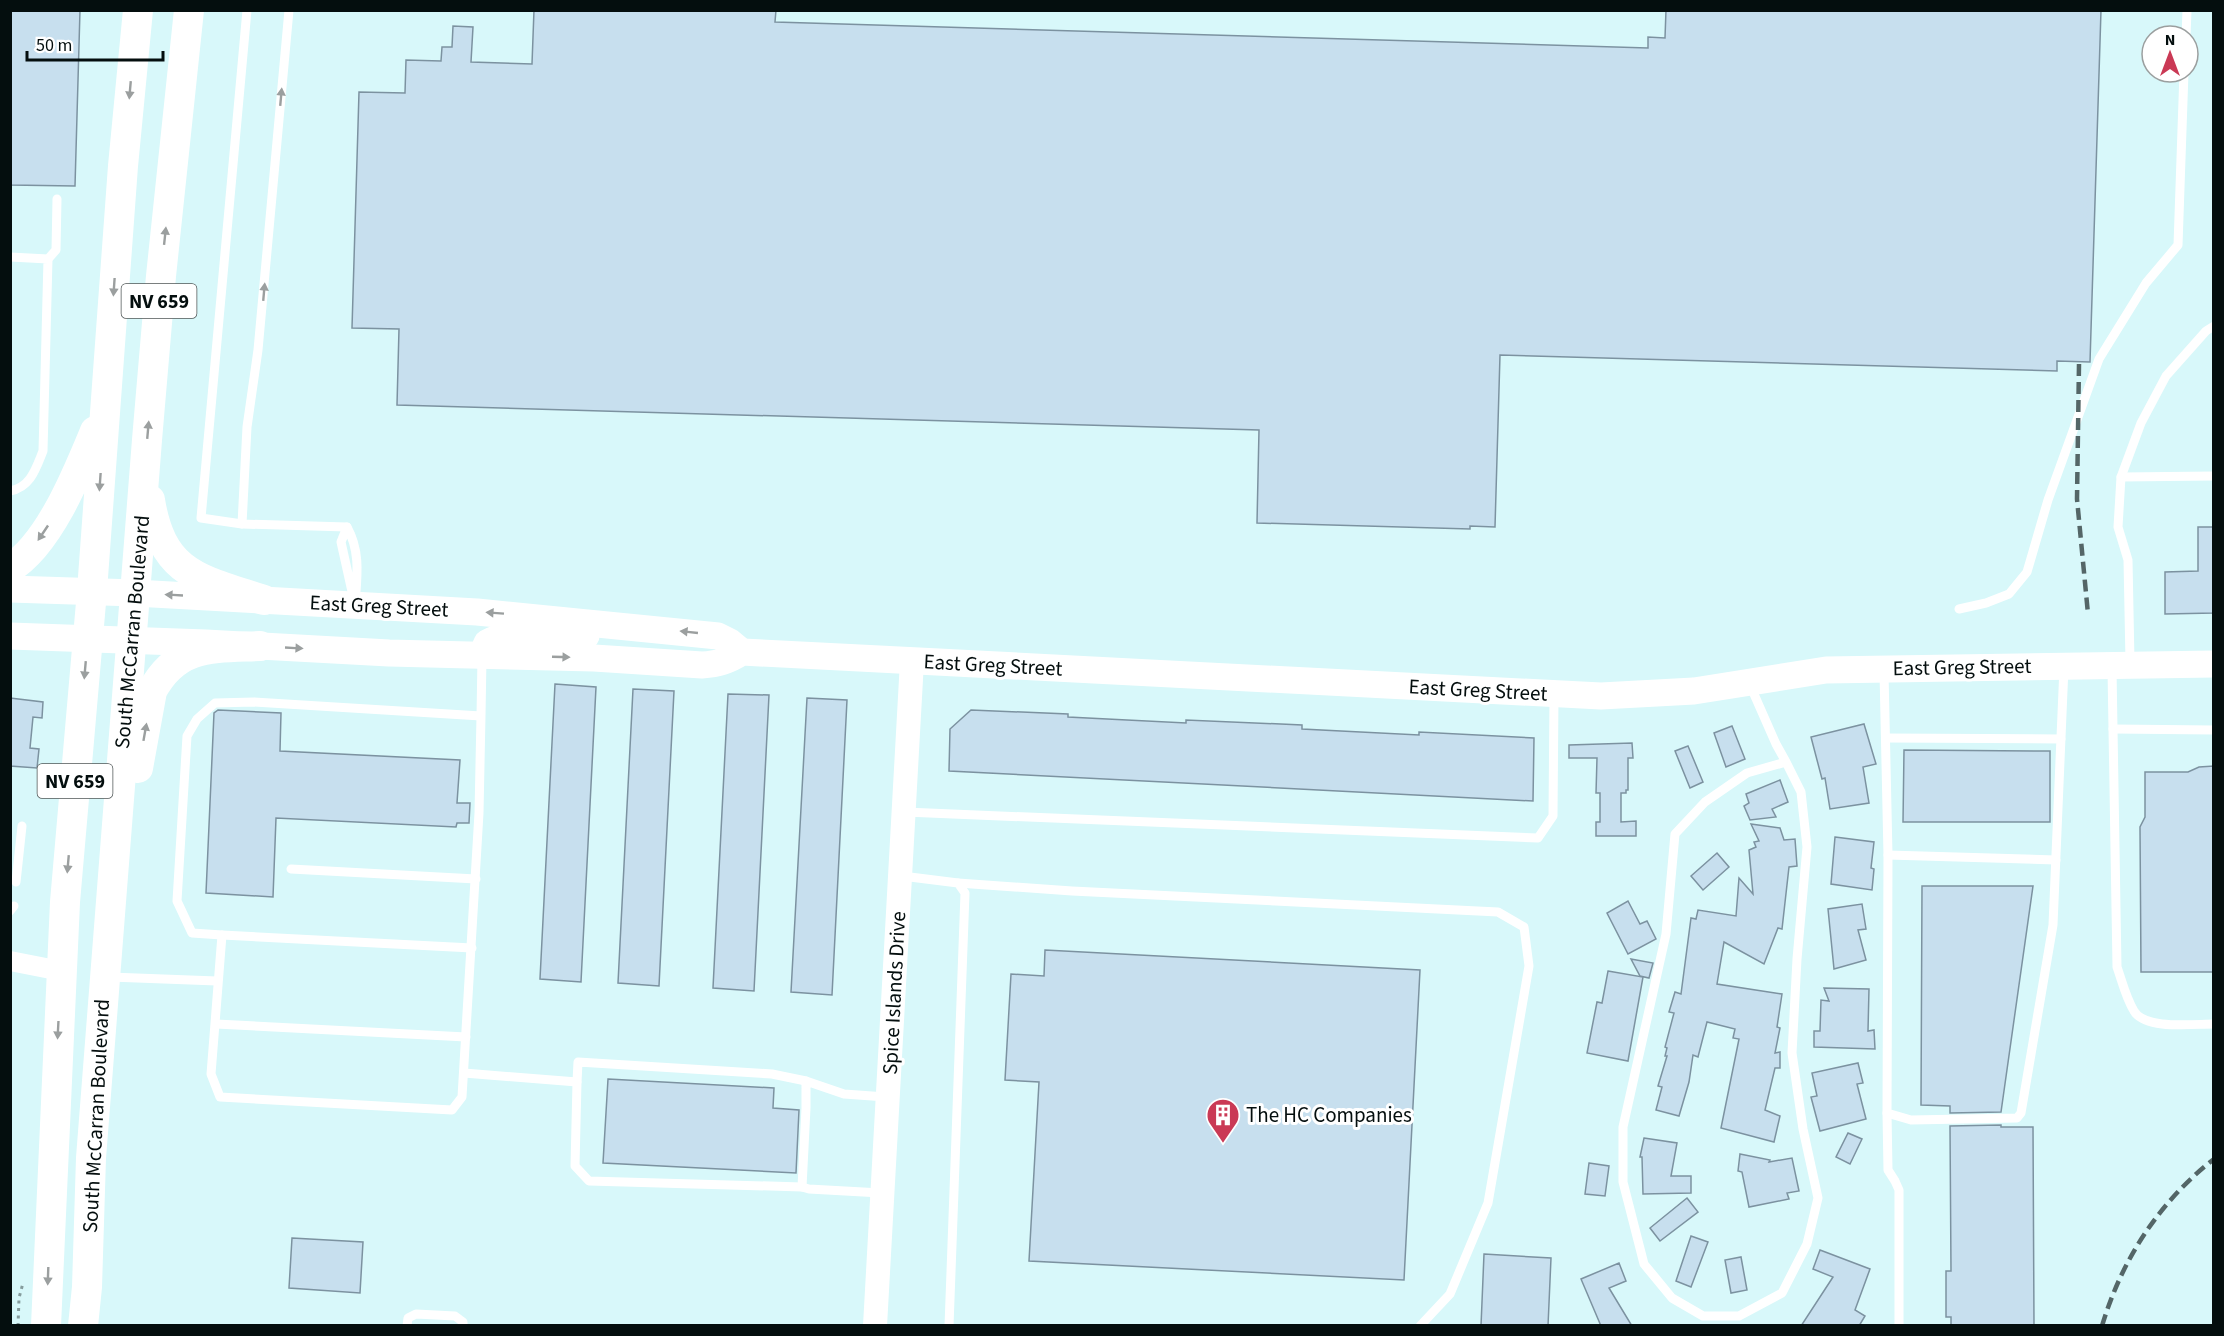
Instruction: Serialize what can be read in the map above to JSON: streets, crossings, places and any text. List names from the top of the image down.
{
  "streets": {
    "main road": ["NV 659", "East Greg Street", "South McCarran Boulevard"],
    "street": ["Spice Islands Drive"]
  },
  "crossings": [
    ["East Greg Street", "South McCarran Boulevard"],
    ["East Greg Street", "Spice Islands Drive"]
  ],
  "places": {
    "building": ["The HC Companies"]
  },
  "scale_bar": "50 m",
  "north": "top"
}
